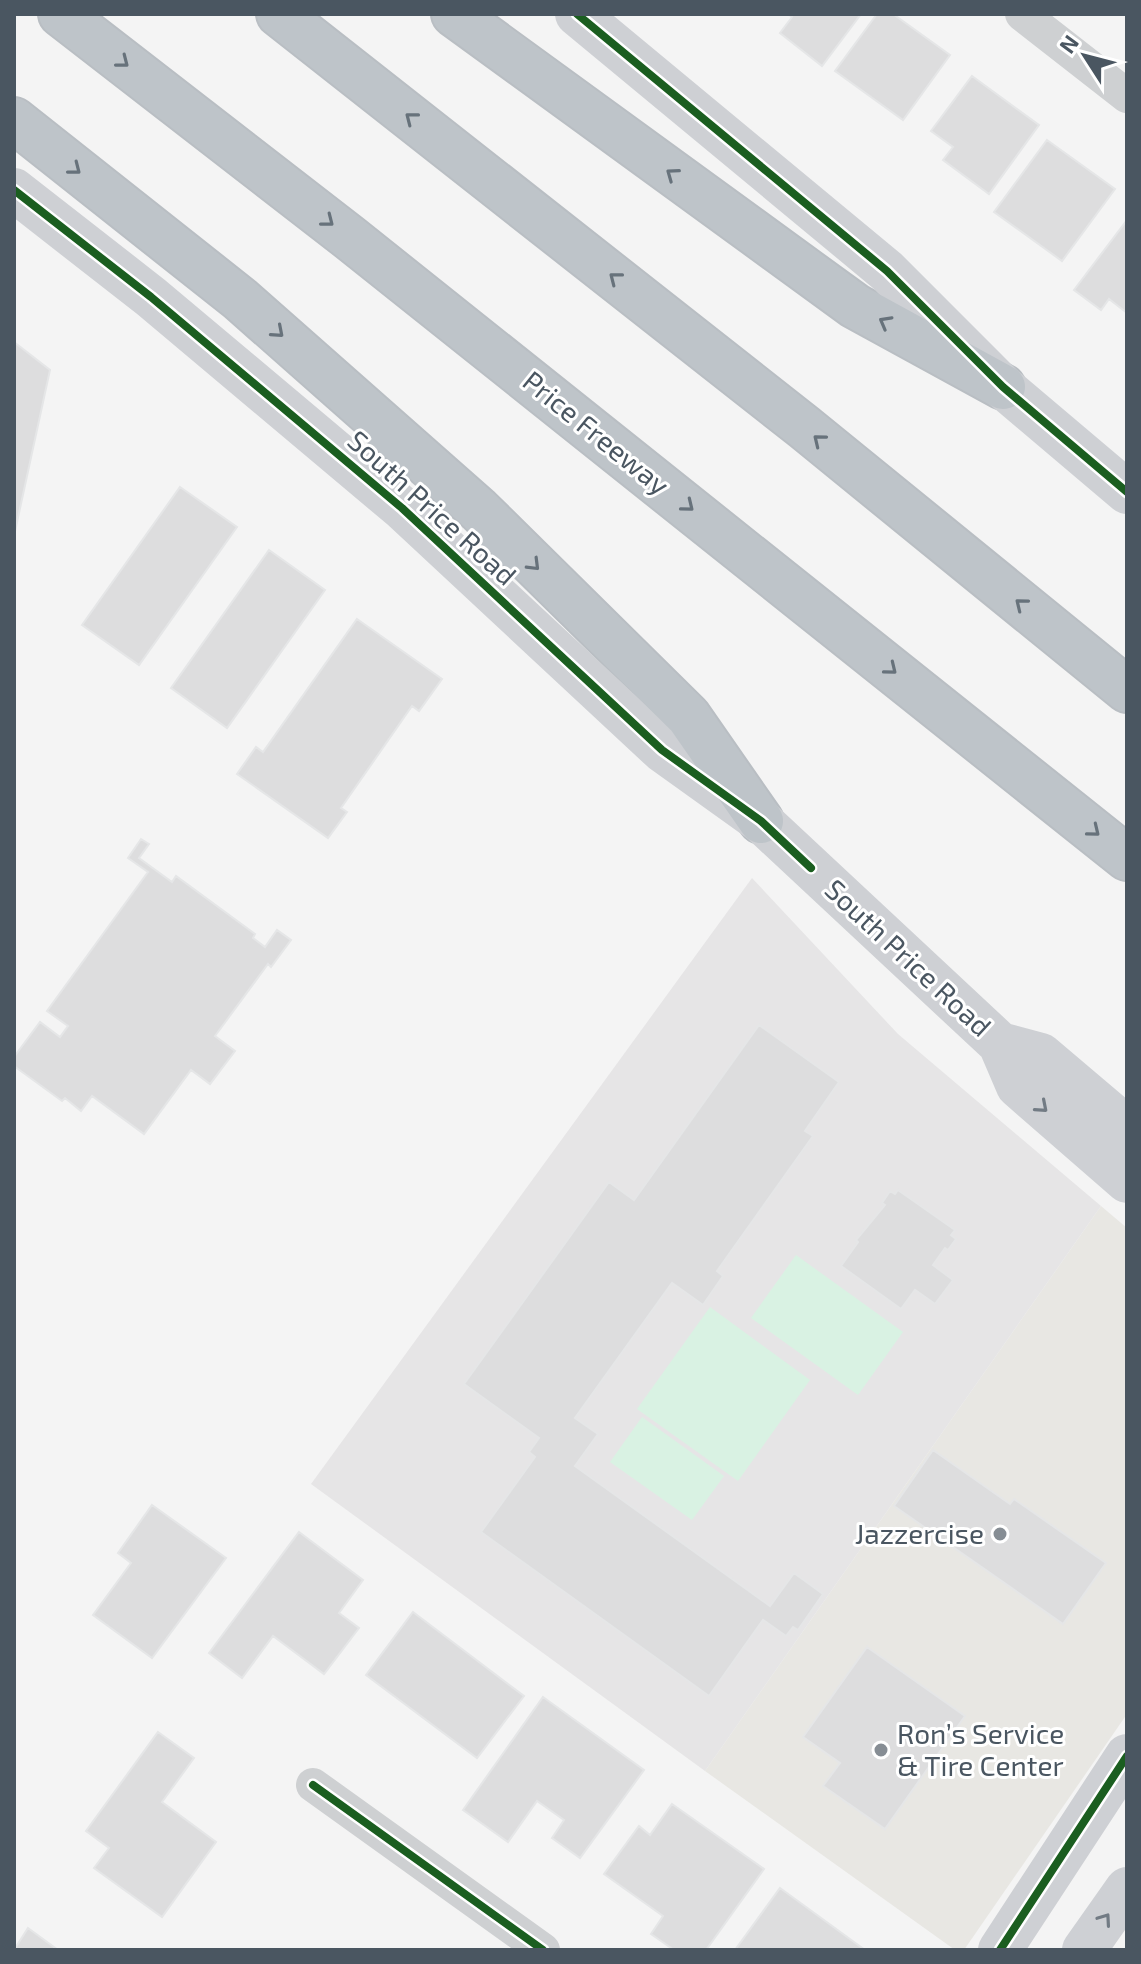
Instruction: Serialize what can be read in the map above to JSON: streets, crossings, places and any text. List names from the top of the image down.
{
  "streets": {
    "highway": ["Price Freeway"],
    "main road": ["South Price Road"]
  },
  "places": ["Jazzercise", "Ron’s Service & Tire Center"],
  "north": "top left"
}
